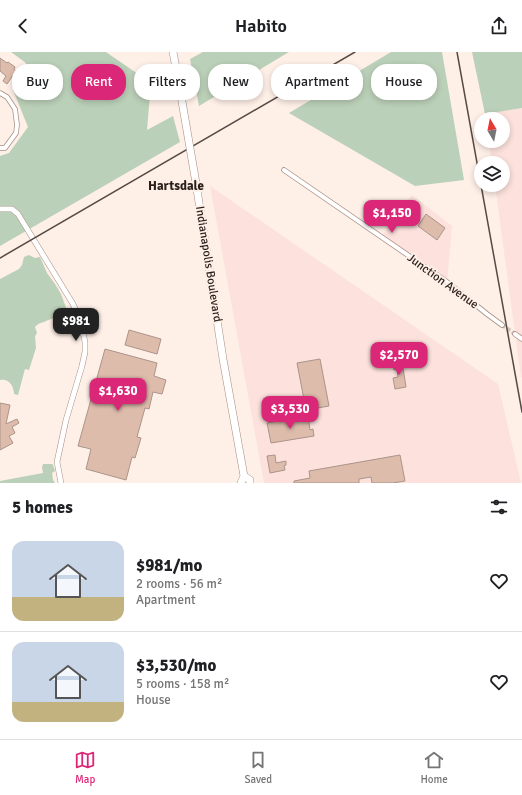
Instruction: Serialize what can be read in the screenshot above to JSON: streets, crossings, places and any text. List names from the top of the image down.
{
  "streets": {
    "highway": ["Indianapolis Boulevard"],
    "street": ["Junction Avenue"]
  },
  "districts": ["Hartsdale"],
  "north": "top",
  "page": {
    "header": "Habito",
    "chip": [
      "Buy",
      "Rent",
      "Filters",
      "New",
      "Apartment",
      "House"
    ],
    "price": [
      "$1,150",
      "$981",
      "$2,570",
      "$1,630",
      "$3,530"
    ],
    "heading": "5 homes",
    "list": [
      {
        "name": "$981/mo",
        "note": "2 rooms · 56 m² · Apartment"
      },
      {
        "name": "$3,530/mo",
        "note": "5 rooms · 158 m² · House"
      }
    ],
    "tabs": ["Map", "Saved", "Home"]
  }
}
